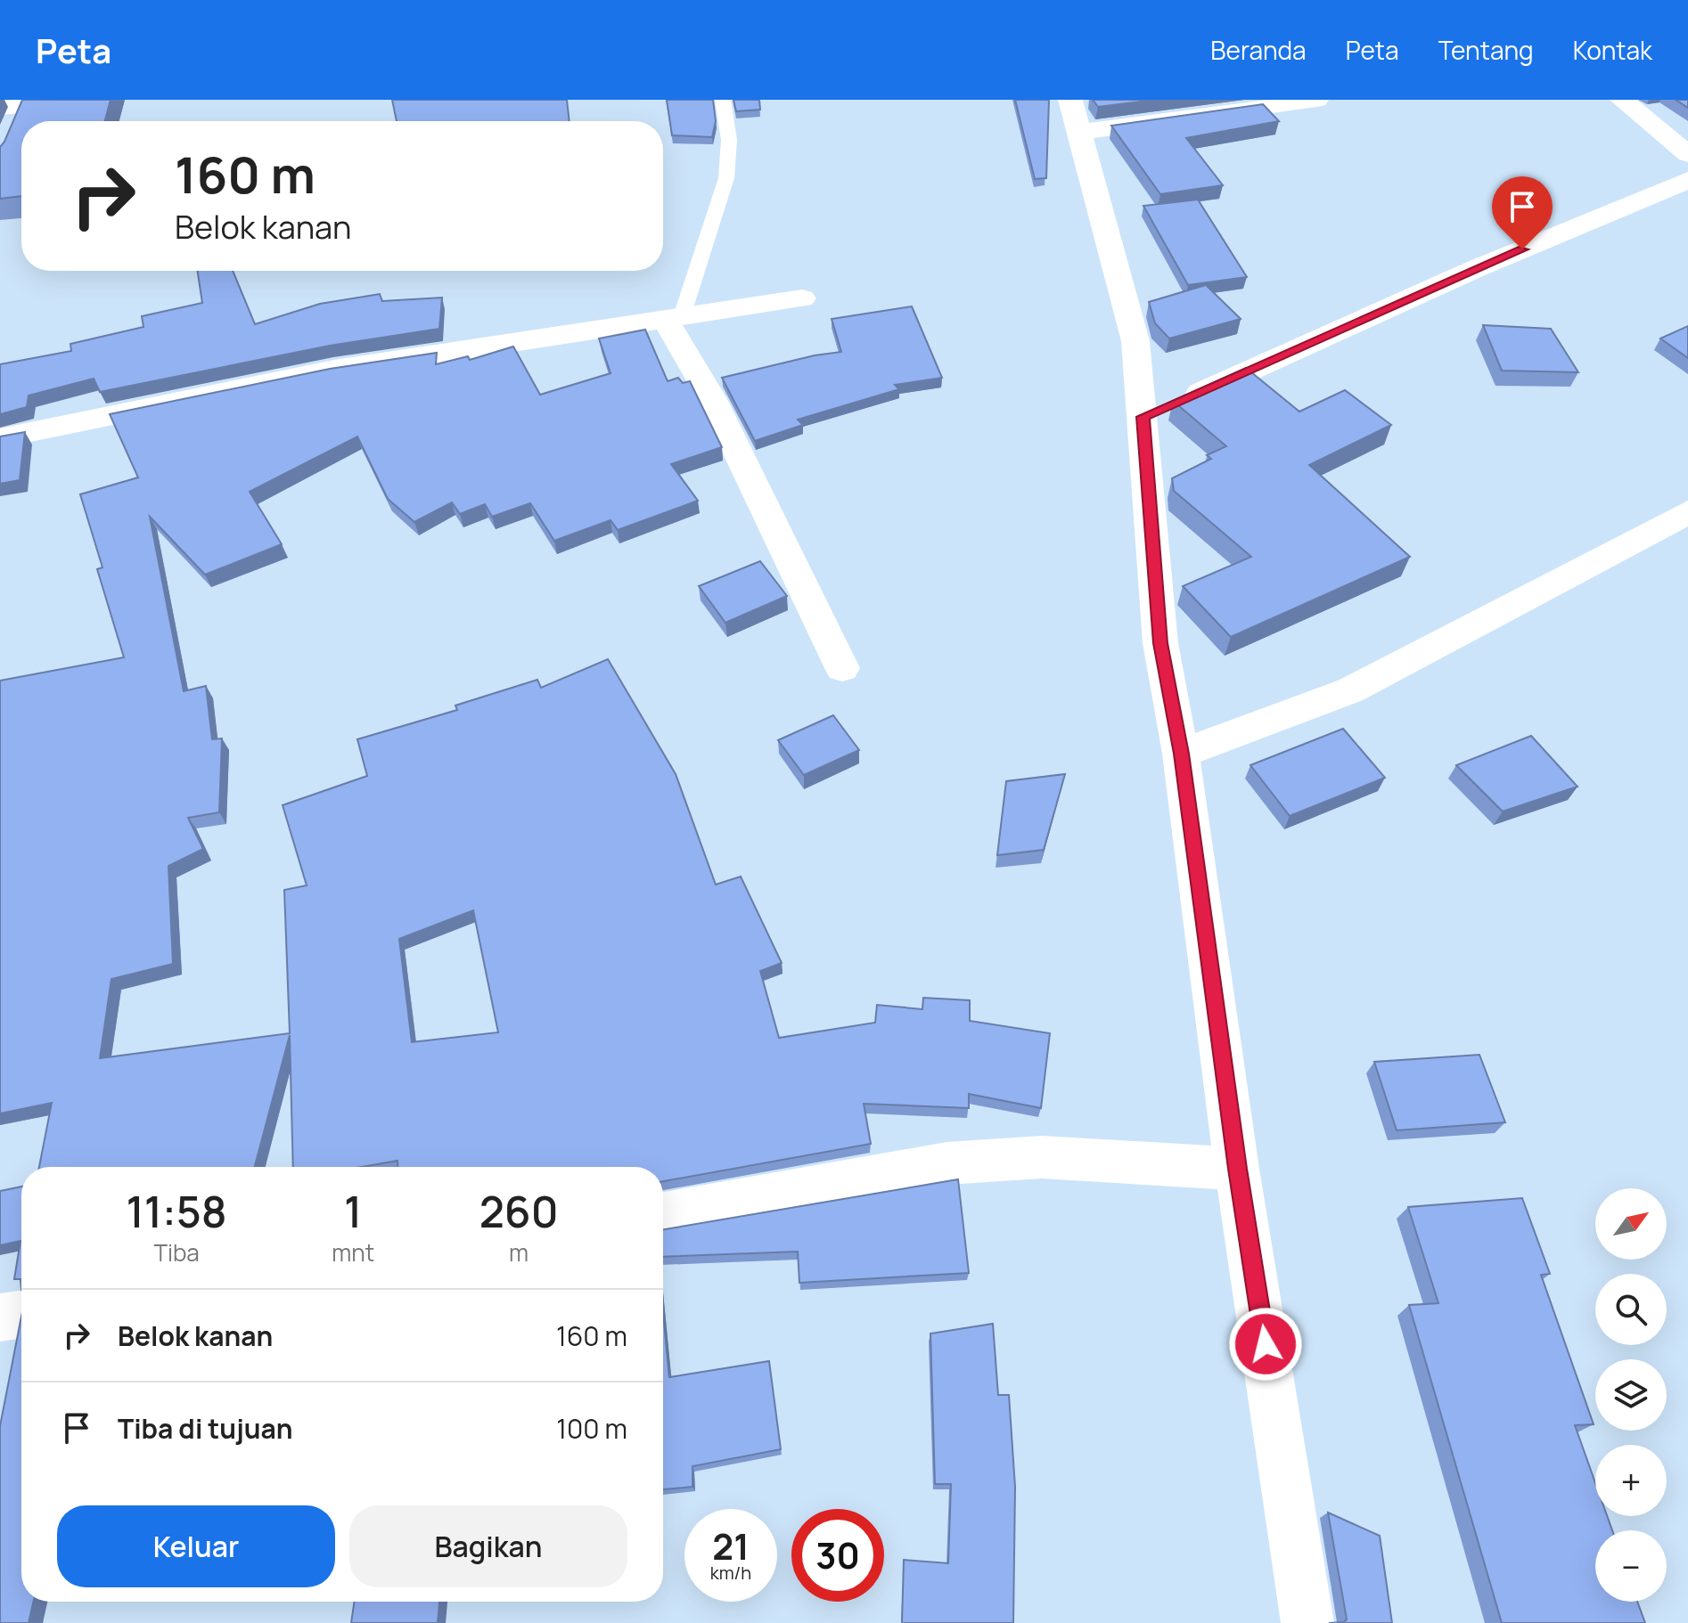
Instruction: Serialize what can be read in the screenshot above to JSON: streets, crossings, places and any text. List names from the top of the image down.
{
  "north": "top right",
  "page": {
    "header": "Peta",
    "nav": [
      "Beranda",
      "Peta",
      "Tentang",
      "Kontak"
    ],
    "turn": ["160 m", "Belok kanan"],
    "eta": [
      "11:58",
      "Tiba",
      "1",
      "mnt",
      "260",
      "m"
    ],
    "map_buttons": ["+", "−"],
    "list": [
      {
        "name": "Belok kanan",
        "value": "160 m"
      },
      {
        "name": "Tiba di tujuan",
        "value": "100 m"
      }
    ],
    "buttons": ["Keluar", "Bagikan"],
    "speed": "21 km/h",
    "limit": "30"
  }
}
